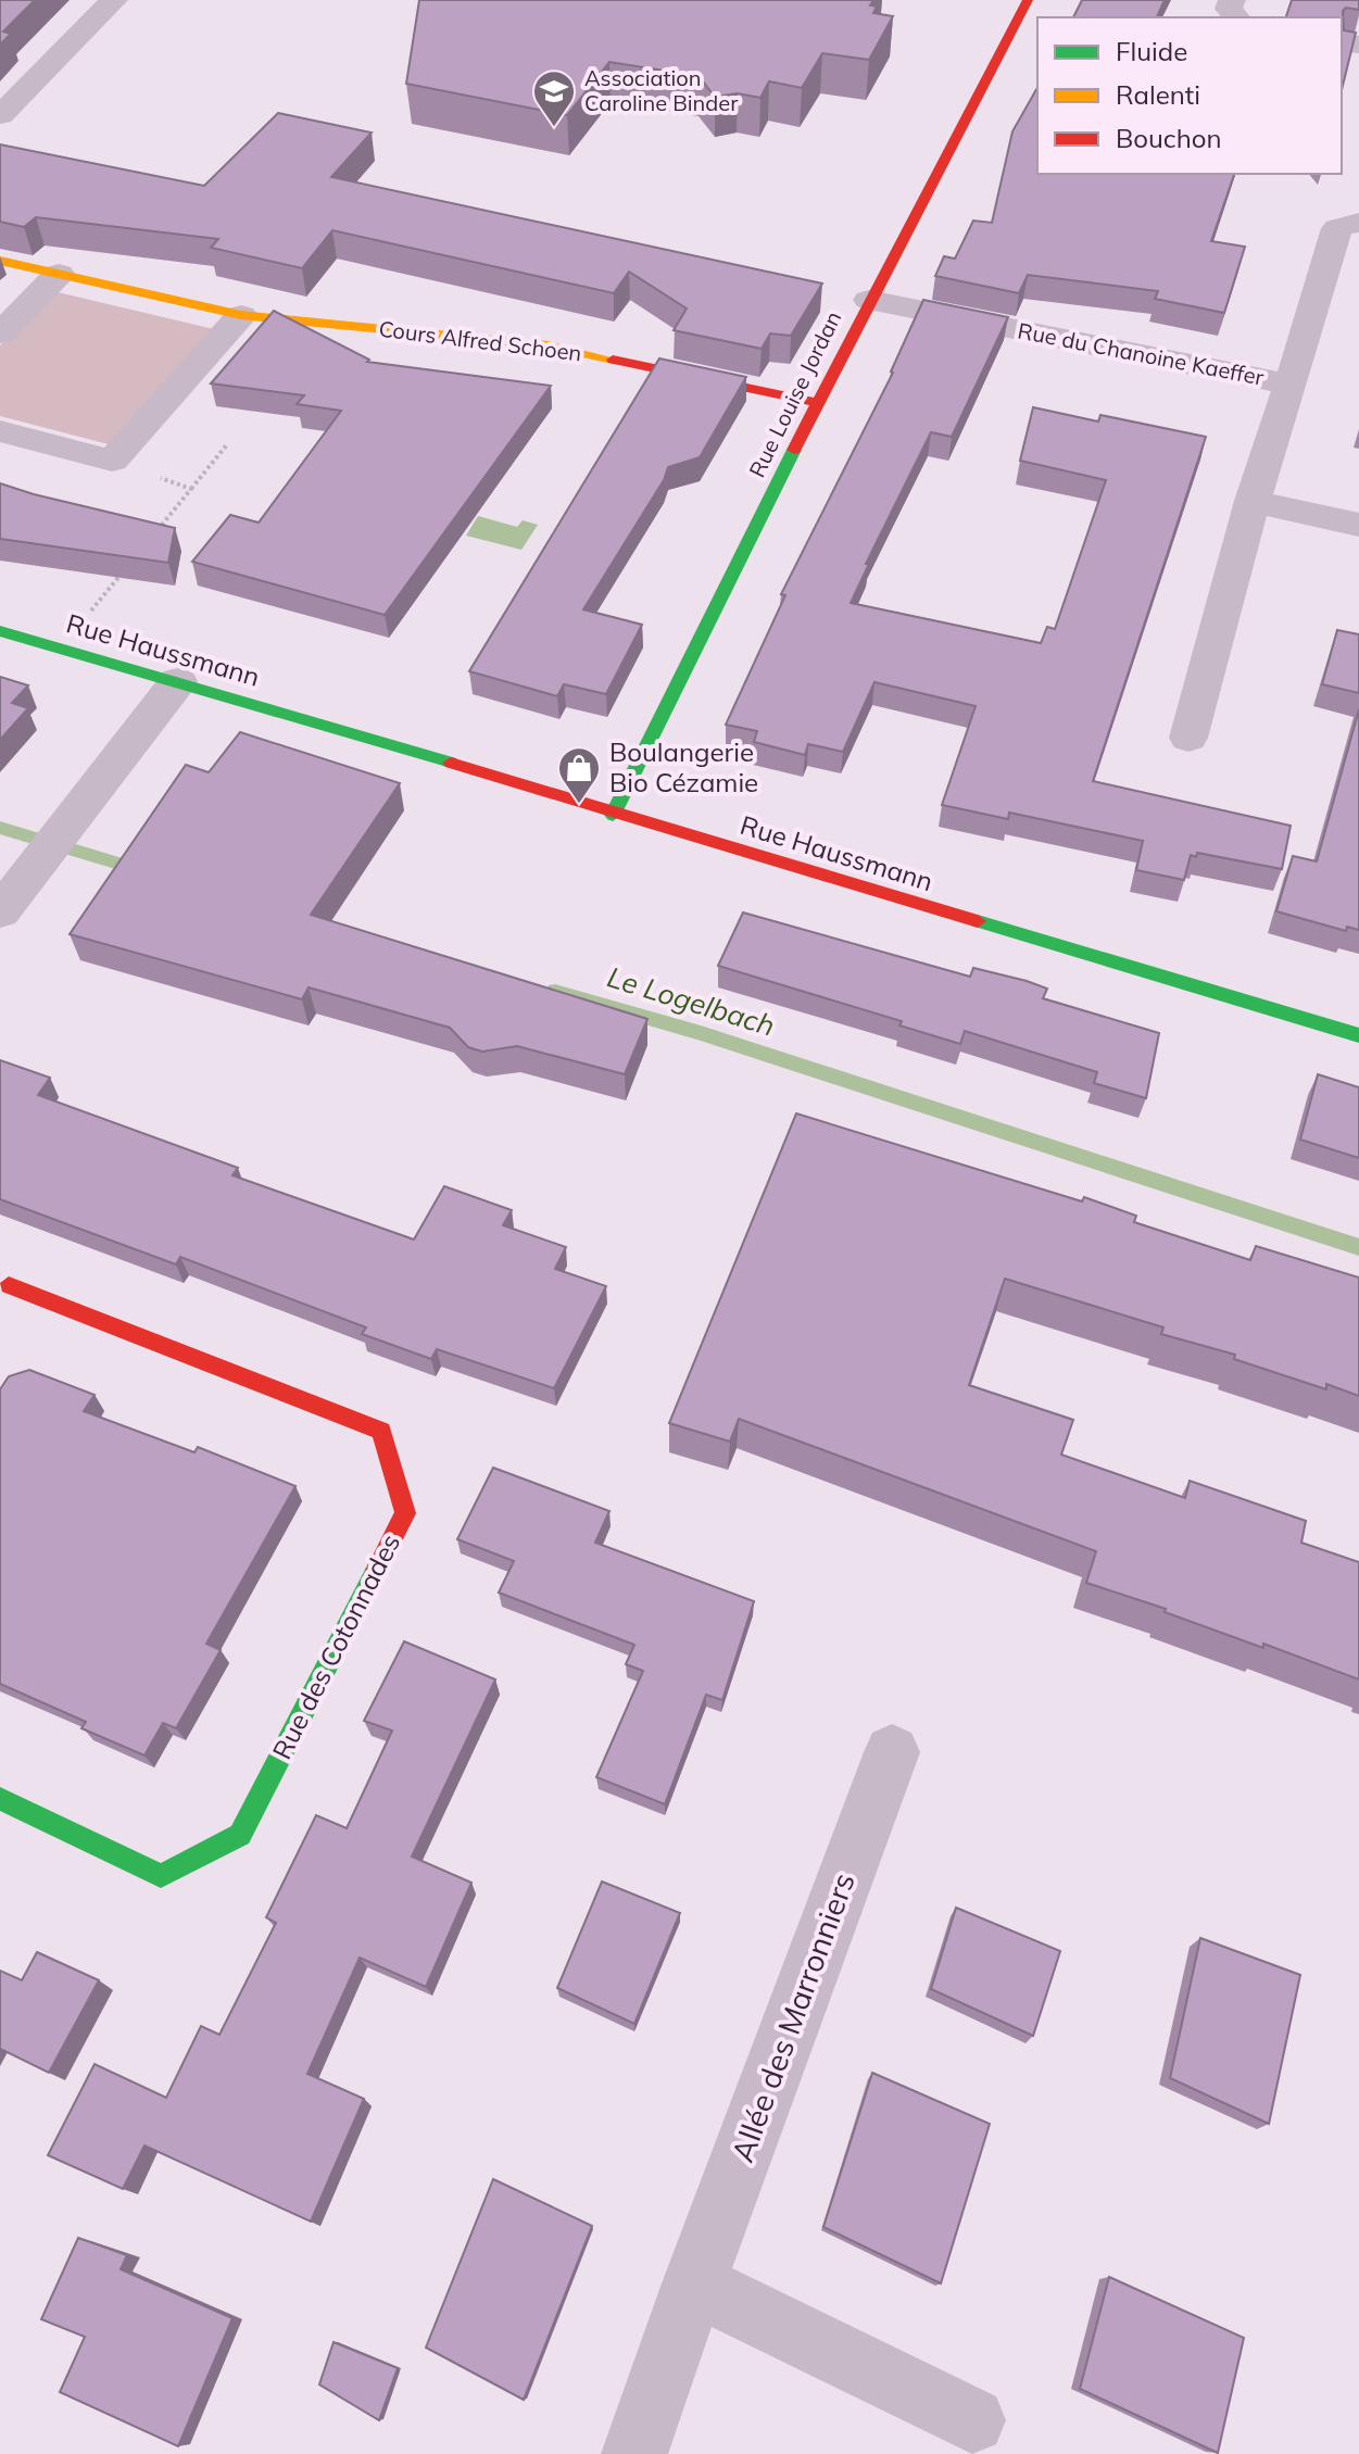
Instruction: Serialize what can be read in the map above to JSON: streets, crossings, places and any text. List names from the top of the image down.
{
  "streets": {
    "street": [
      "Cours Alfred Schoen",
      "Rue du Chanoine Kaeffer",
      "Rue Louise Jordan",
      "Rue Haussmann",
      "Rue des Cotonnades",
      "Allée des Marronniers"
    ]
  },
  "crossings": [
    ["Cours Alfred Schoen", "Rue Louise Jordan"],
    ["Rue du Chanoine Kaeffer", "Rue Louise Jordan"],
    ["Rue Louise Jordan", "Rue Haussmann"]
  ],
  "water": ["Le Logelbach"],
  "places": {
    "school or university": ["Association Caroline Binder"],
    "shop": ["Boulangerie Bio Cézamie"]
  },
  "legend": ["Fluide", "Ralenti", "Bouchon"]
}
